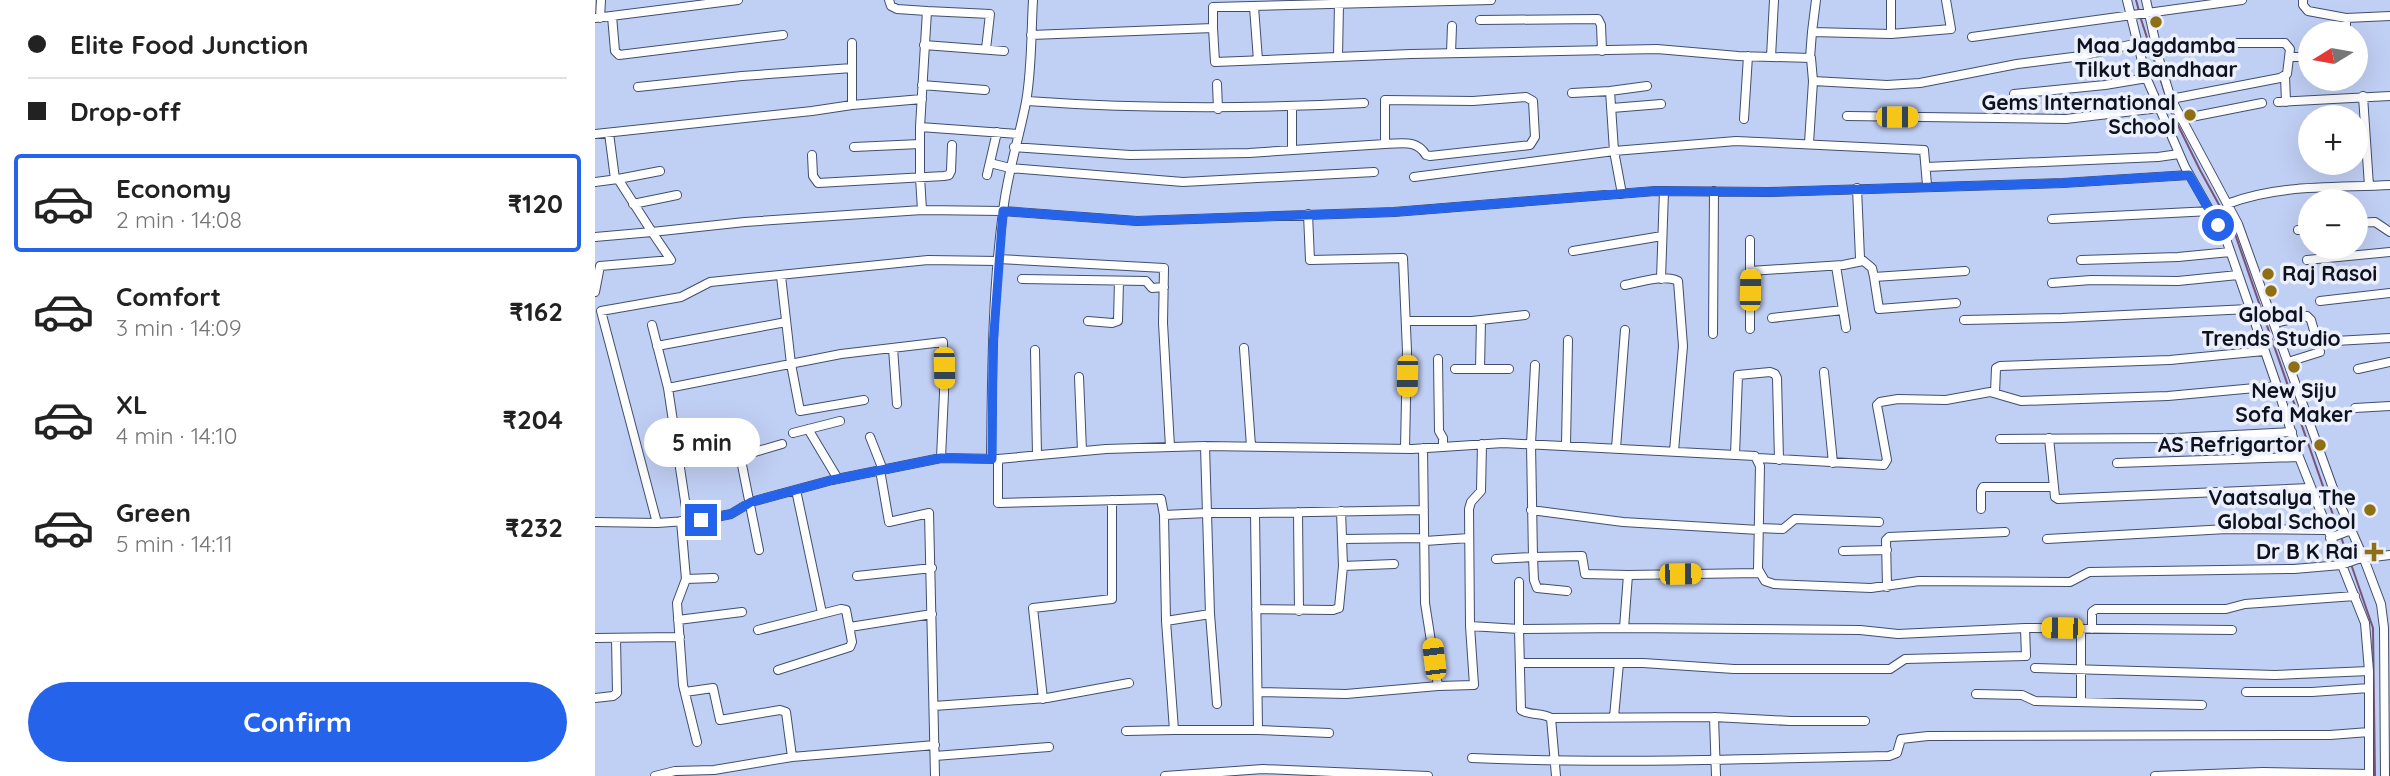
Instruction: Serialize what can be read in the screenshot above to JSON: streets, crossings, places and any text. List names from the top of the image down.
{
  "places": {
    "other": [
      "Maa Jagdamba Tilkut Bandhaar",
      "Gems International School",
      "Raj Rasoi",
      "Global Trends Studio",
      "New Siju Sofa Maker",
      "AS Refrigartor",
      "Vaatsalya The Global School"
    ],
    "health": ["Dr B K Rai"]
  },
  "north": "left",
  "page": {
    "banner": ["Elite Food Junction", "Drop-off"],
    "map_buttons": ["+", "−"],
    "list": [
      {
        "name": "Economy",
        "note": "2 min · 14:08",
        "value": "₹120"
      },
      {
        "name": "Comfort",
        "note": "3 min · 14:09",
        "value": "₹162"
      },
      {
        "name": "XL",
        "note": "4 min · 14:10",
        "value": "₹204"
      },
      {
        "name": "Green",
        "note": "5 min · 14:11",
        "value": "₹232"
      }
    ],
    "bubble": "5 min",
    "buttons": "Confirm"
  }
}
